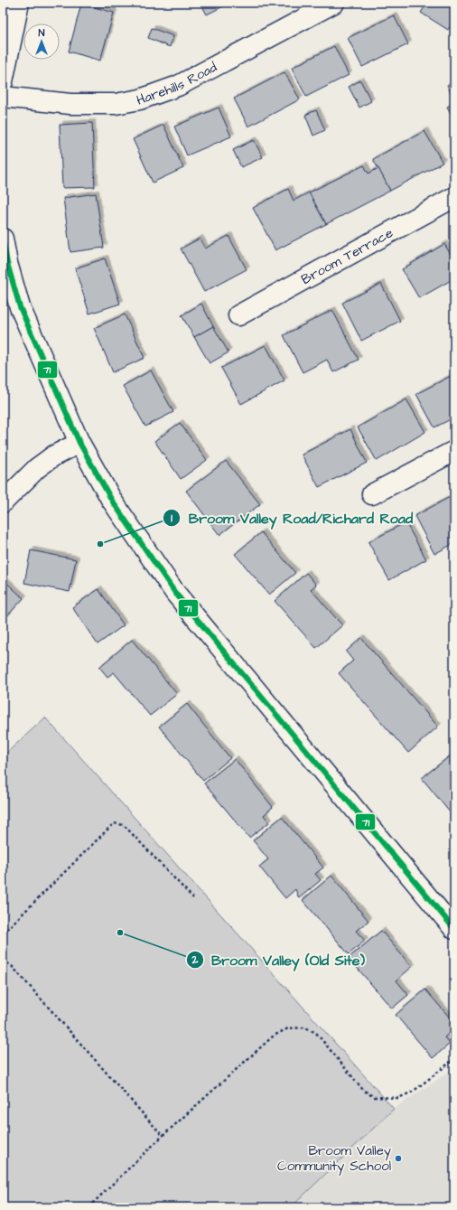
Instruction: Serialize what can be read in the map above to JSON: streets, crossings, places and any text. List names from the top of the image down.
{
  "streets": {
    "street": ["Harehills Road", "Broom Terrace"]
  },
  "places": ["Broom Valley Road/Richard Road", "Broom Valley (Old Site)", "Broom Valley Community School"],
  "lines": ["transit line 71"],
  "north": "top"
}
